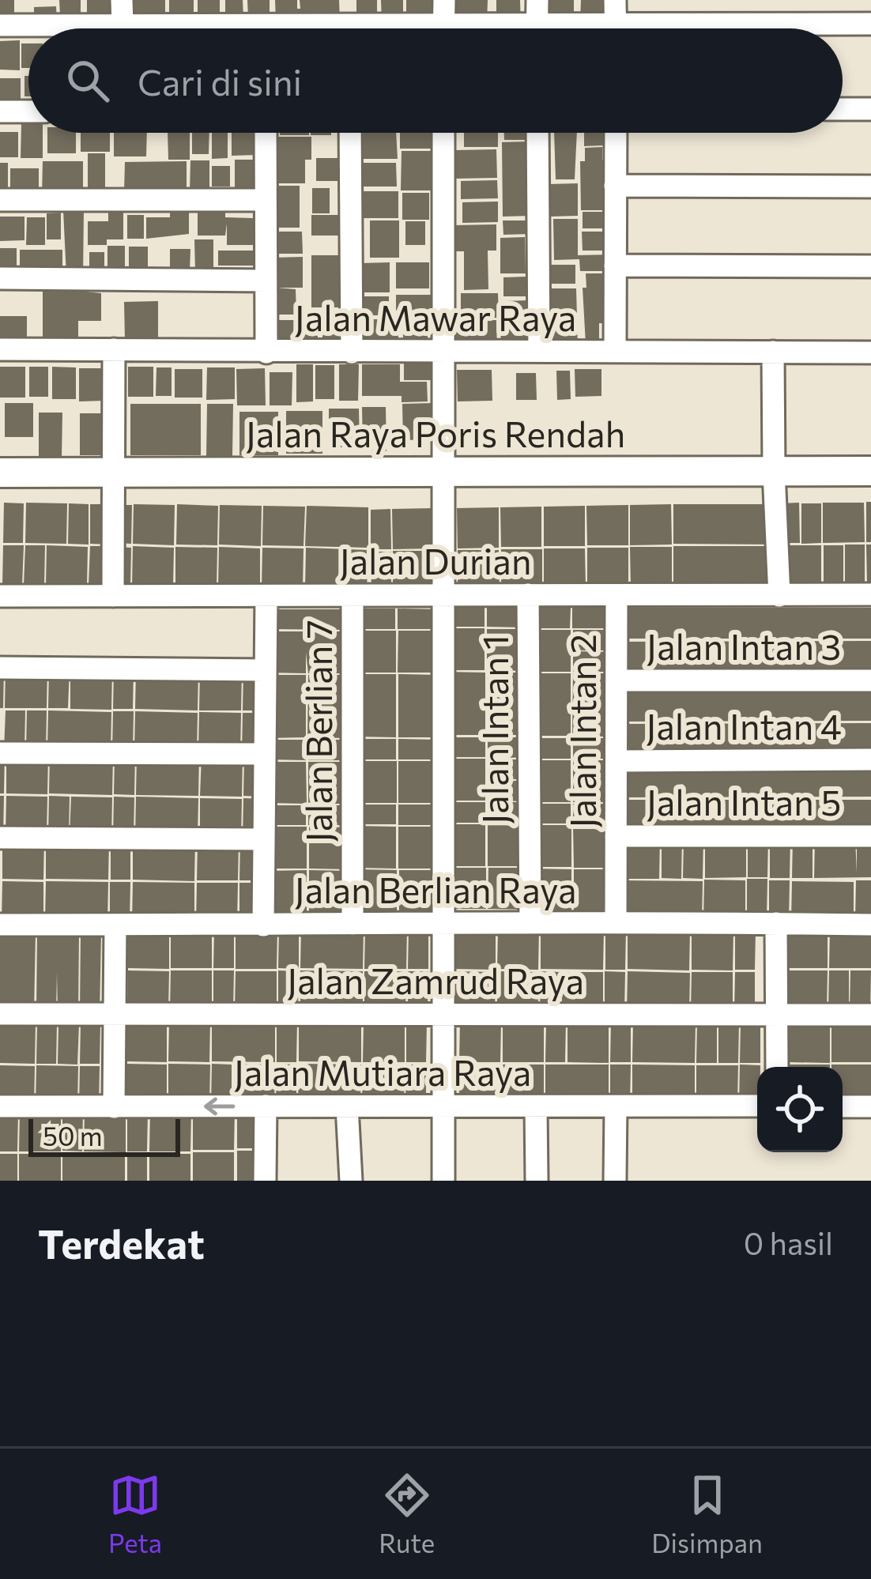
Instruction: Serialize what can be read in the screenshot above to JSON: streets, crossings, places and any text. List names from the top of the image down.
{
  "streets": {
    "street": [
      "Jalan Mawar Raya",
      "Jalan Raya Poris Rendah",
      "Jalan Durian",
      "Jalan Intan 3",
      "Jalan Intan 4",
      "Jalan Intan 1",
      "Jalan Berlian 7",
      "Jalan Intan 2",
      "Jalan Intan 5",
      "Jalan Berlian Raya",
      "Jalan Zamrud Raya",
      "Jalan Mutiara Raya"
    ]
  },
  "crossings": [
    ["Jalan Durian", "Jalan Intan 1"],
    ["Jalan Durian", "Jalan Berlian 7"],
    ["Jalan Durian", "Jalan Intan 2"],
    ["Jalan Intan 3", "Jalan Intan 2"],
    ["Jalan Intan 4", "Jalan Intan 2"],
    ["Jalan Intan 1", "Jalan Berlian Raya"],
    ["Jalan Berlian 7", "Jalan Berlian Raya"],
    ["Jalan Intan 2", "Jalan Intan 5"],
    ["Jalan Intan 2", "Jalan Berlian Raya"]
  ],
  "scale_bar": "50 m",
  "page": {
    "search": "Cari di sini",
    "scale": "50 m",
    "heading": ["Terdekat", "0 hasil"],
    "nav": ["Peta", "Rute", "Disimpan"]
  }
}
